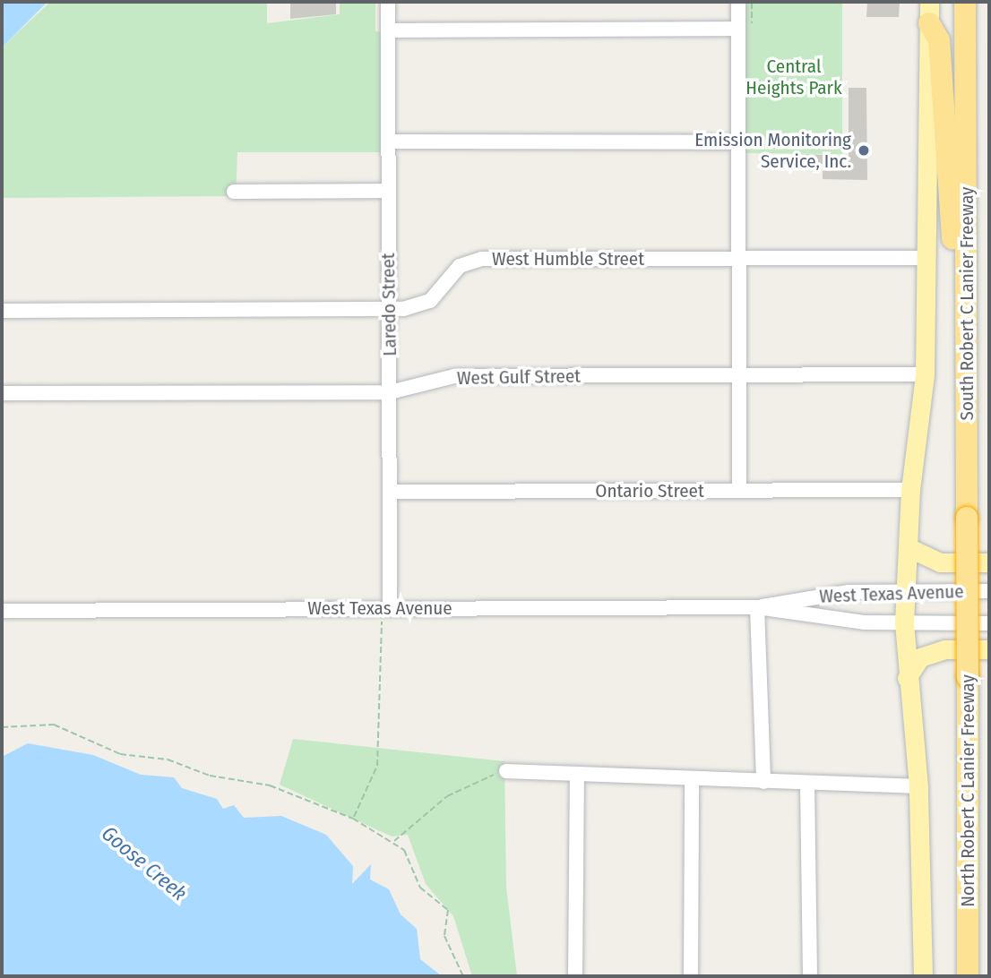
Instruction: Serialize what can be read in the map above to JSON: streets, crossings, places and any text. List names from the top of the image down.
{
  "streets": {
    "highway": ["South Robert C Lanier Freeway", "North Robert C Lanier Freeway"],
    "street": [
      "West Humble Street",
      "Laredo Street",
      "West Gulf Street",
      "Ontario Street",
      "West Texas Avenue"
    ]
  },
  "crossings": [
    ["West Humble Street", "Laredo Street"],
    ["South Robert C Lanier Freeway", "North Robert C Lanier Freeway"],
    ["Laredo Street", "West Gulf Street"],
    ["Laredo Street", "Ontario Street"],
    ["Laredo Street", "West Texas Avenue"]
  ],
  "water": ["Goose Creek"],
  "parks": ["Central Heights Park"],
  "places": ["Emission Monitoring Service, Inc."]
}
